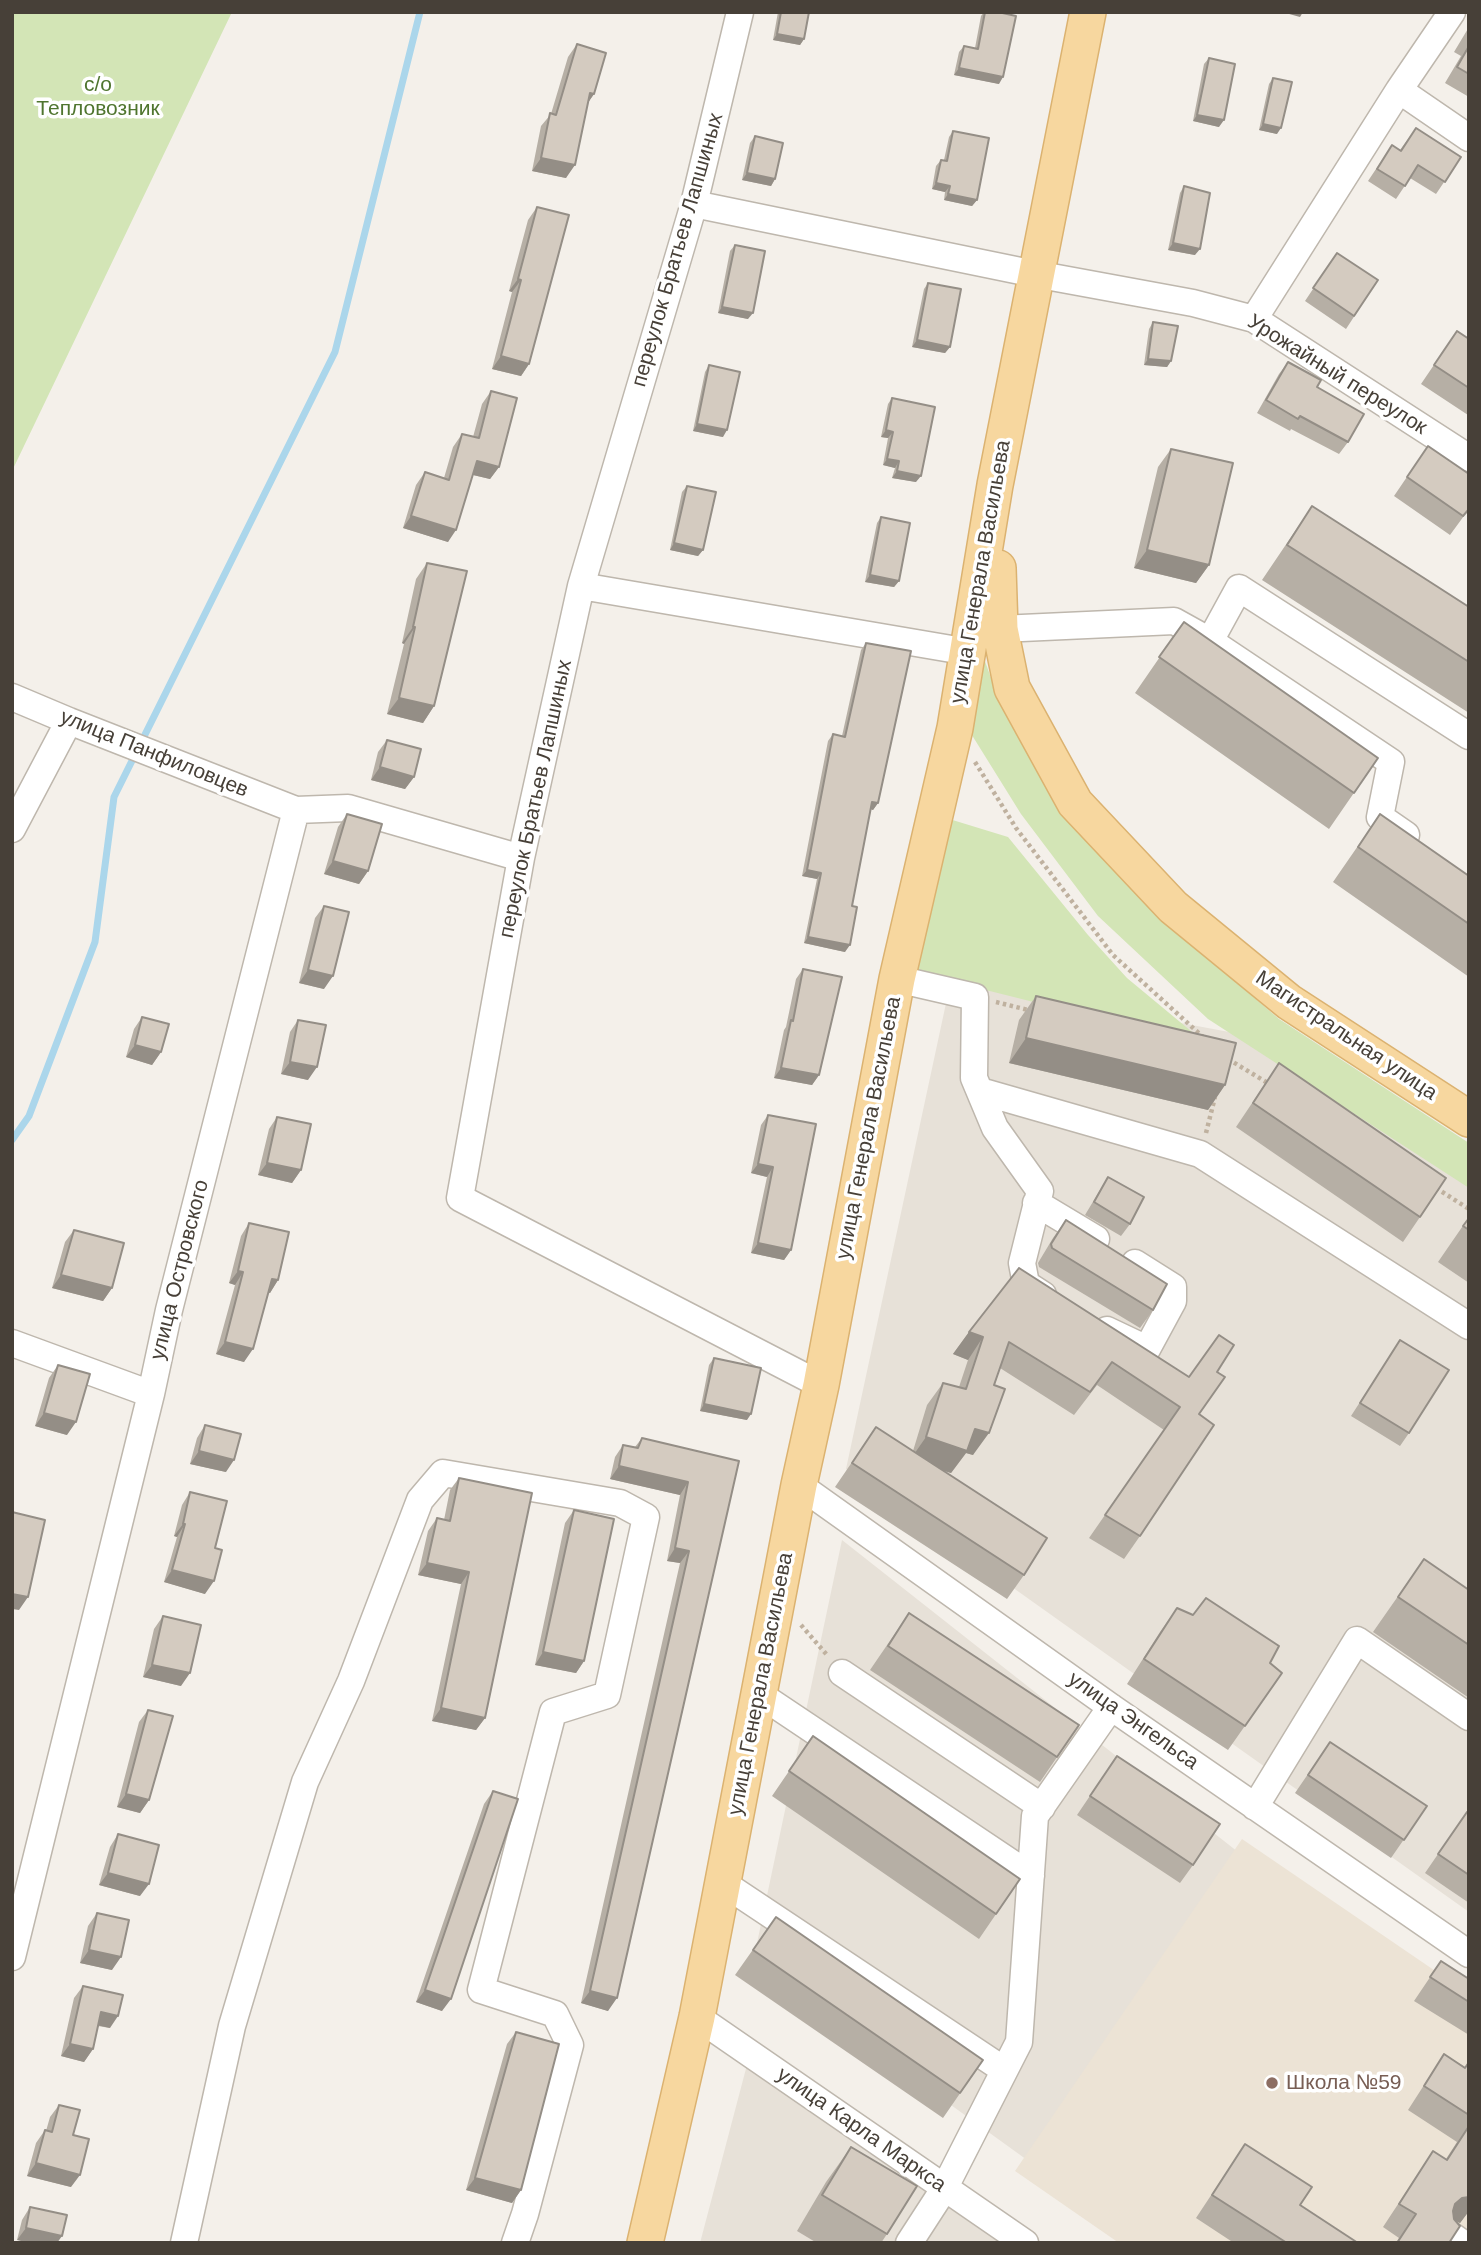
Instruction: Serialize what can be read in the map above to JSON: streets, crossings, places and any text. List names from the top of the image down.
{
  "streets": {
    "main road": ["улица Генерала Васильева", "Магистральная улица"],
    "street": [
      "переулок Братьев Лапшиных",
      "Урожайный переулок",
      "улица Панфиловцев",
      "улица Островского",
      "улица Энгельса",
      "улица Карла Маркса"
    ]
  },
  "crossings": [
    ["переулок Братьев Лапшиных", "Урожайный переулок"],
    ["переулок Братьев Лапшиных", "улица Генерала Васильева"],
    ["Урожайный переулок", "улица Генерала Васильева"],
    ["улица Генерала Васильева", "Магистральная улица"],
    ["улица Генерала Васильева", "улица Энгельса"],
    ["улица Генерала Васильева", "улица Карла Маркса"],
    ["улица Панфиловцев", "улица Островского"]
  ],
  "parks": ["с/о Тепловозник"],
  "places": ["Школа №59"]
}
